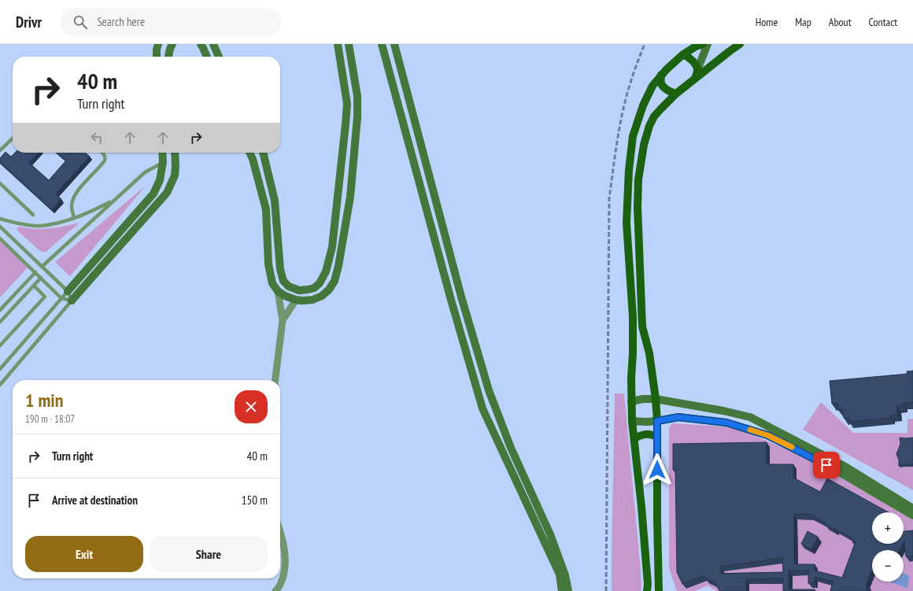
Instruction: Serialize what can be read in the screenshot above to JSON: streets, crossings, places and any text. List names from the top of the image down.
{
  "page": {
    "header": "Drivr",
    "search": "Search here",
    "nav": [
      "Home",
      "Map",
      "About",
      "Contact"
    ],
    "turn": ["40 m", "Turn right"],
    "heading": ["1 min", "190 m · 18:07"],
    "list": [
      {
        "name": "Turn right",
        "value": "40 m"
      },
      {
        "name": "Arrive at destination",
        "value": "150 m"
      }
    ],
    "map_buttons": ["+", "−"],
    "buttons": ["Exit", "Share"]
  }
}
